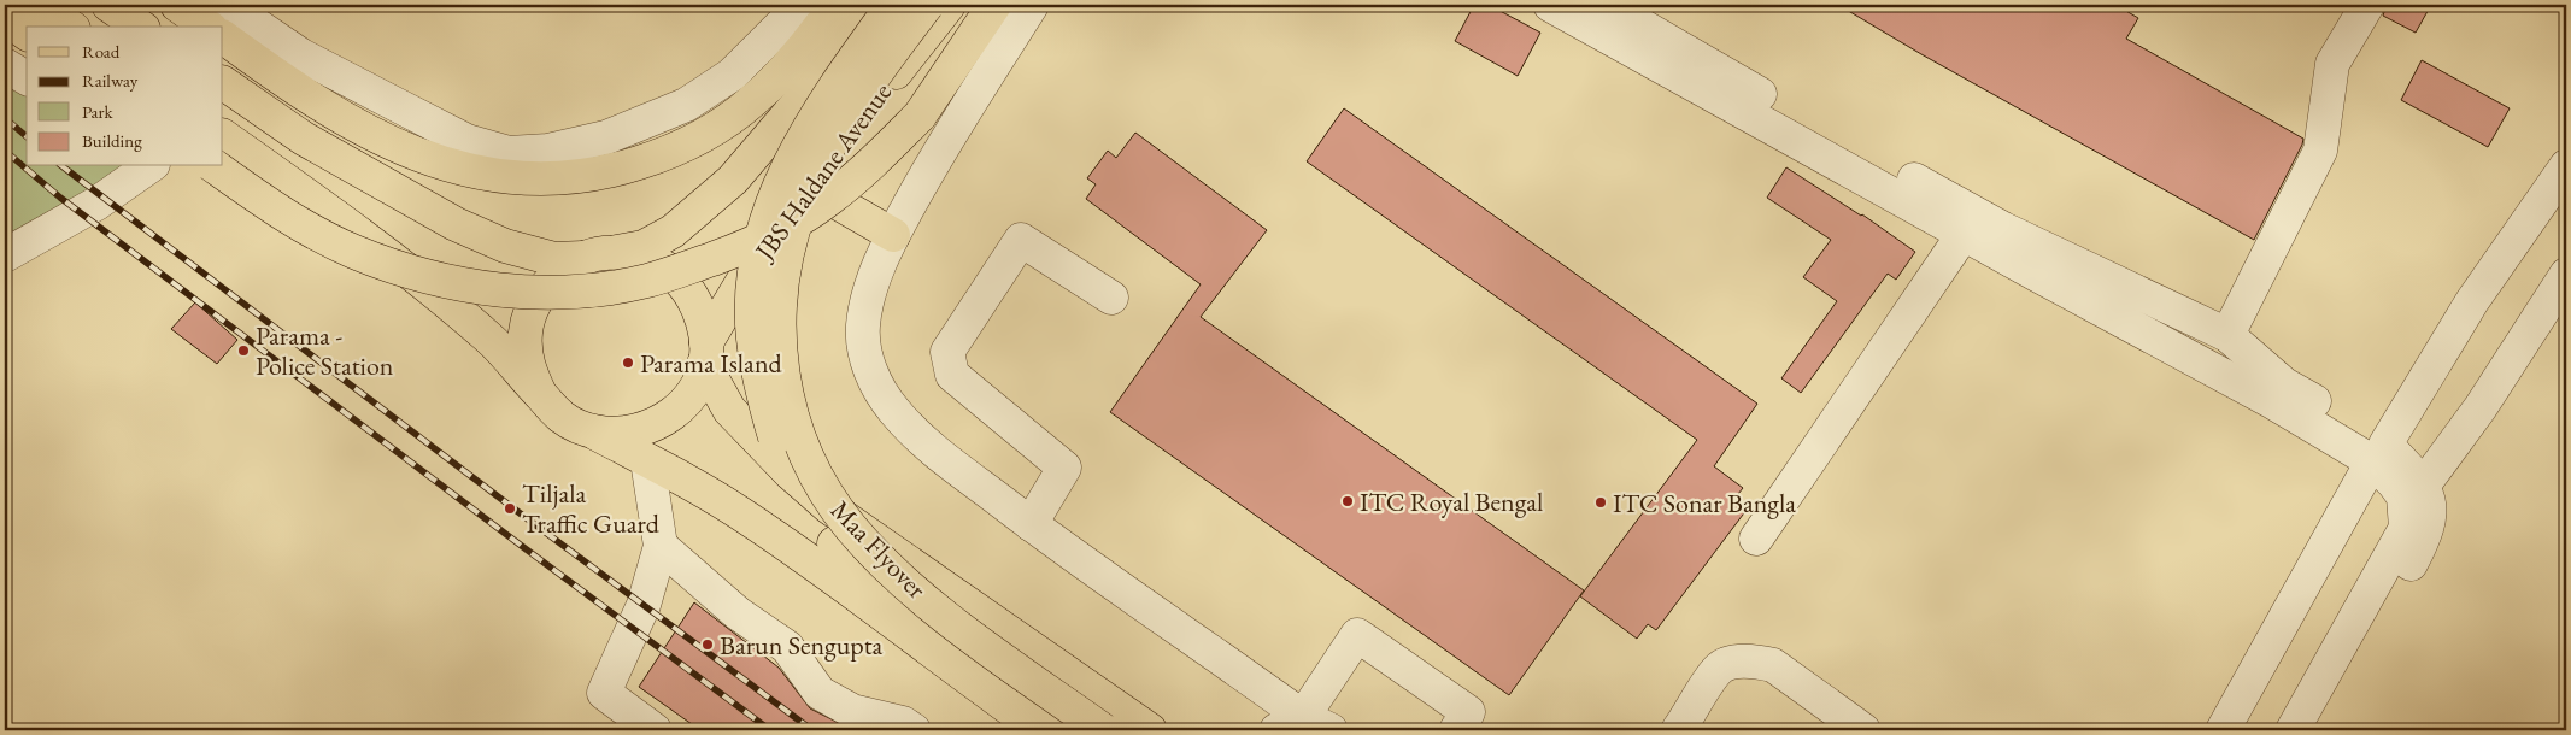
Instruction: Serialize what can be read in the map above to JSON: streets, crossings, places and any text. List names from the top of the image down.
{
  "streets": {
    "main road": ["JBS Haldane Avenue", "Maa Flyover"]
  },
  "places": [
    "Parama - Police Station",
    "Parama Island",
    "ITC Royal Bengal",
    "ITC Sonar Bangla",
    "Tiljala Traffic Guard",
    "Barun Sengupta"
  ],
  "legend": [
    "Road",
    "Railway",
    "Park",
    "Building"
  ]
}
